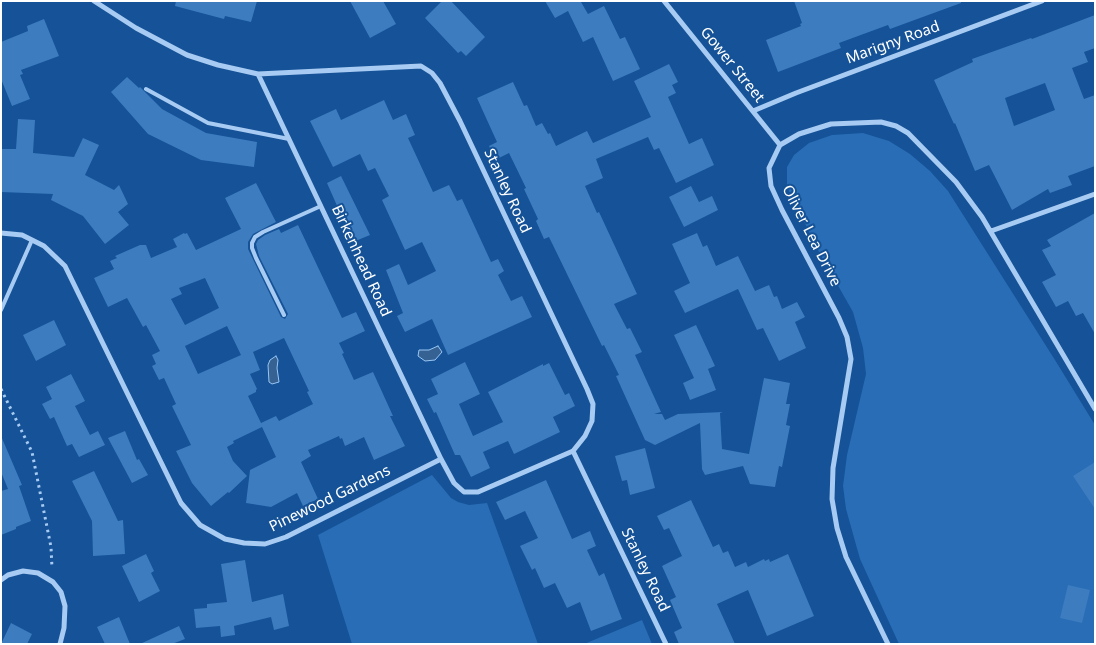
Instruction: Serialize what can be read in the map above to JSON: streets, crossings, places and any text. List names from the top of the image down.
{
  "streets": {
    "street": [
      "Marigny Road",
      "Gower Street",
      "Stanley Road",
      "Oliver Lea Drive",
      "Birkenhead Road",
      "Pinewood Gardens"
    ]
  },
  "crossings": [
    ["Marigny Road", "Gower Street"],
    ["Gower Street", "Oliver Lea Drive"],
    ["Stanley Road", "Birkenhead Road"],
    ["Birkenhead Road", "Pinewood Gardens"]
  ]
}
